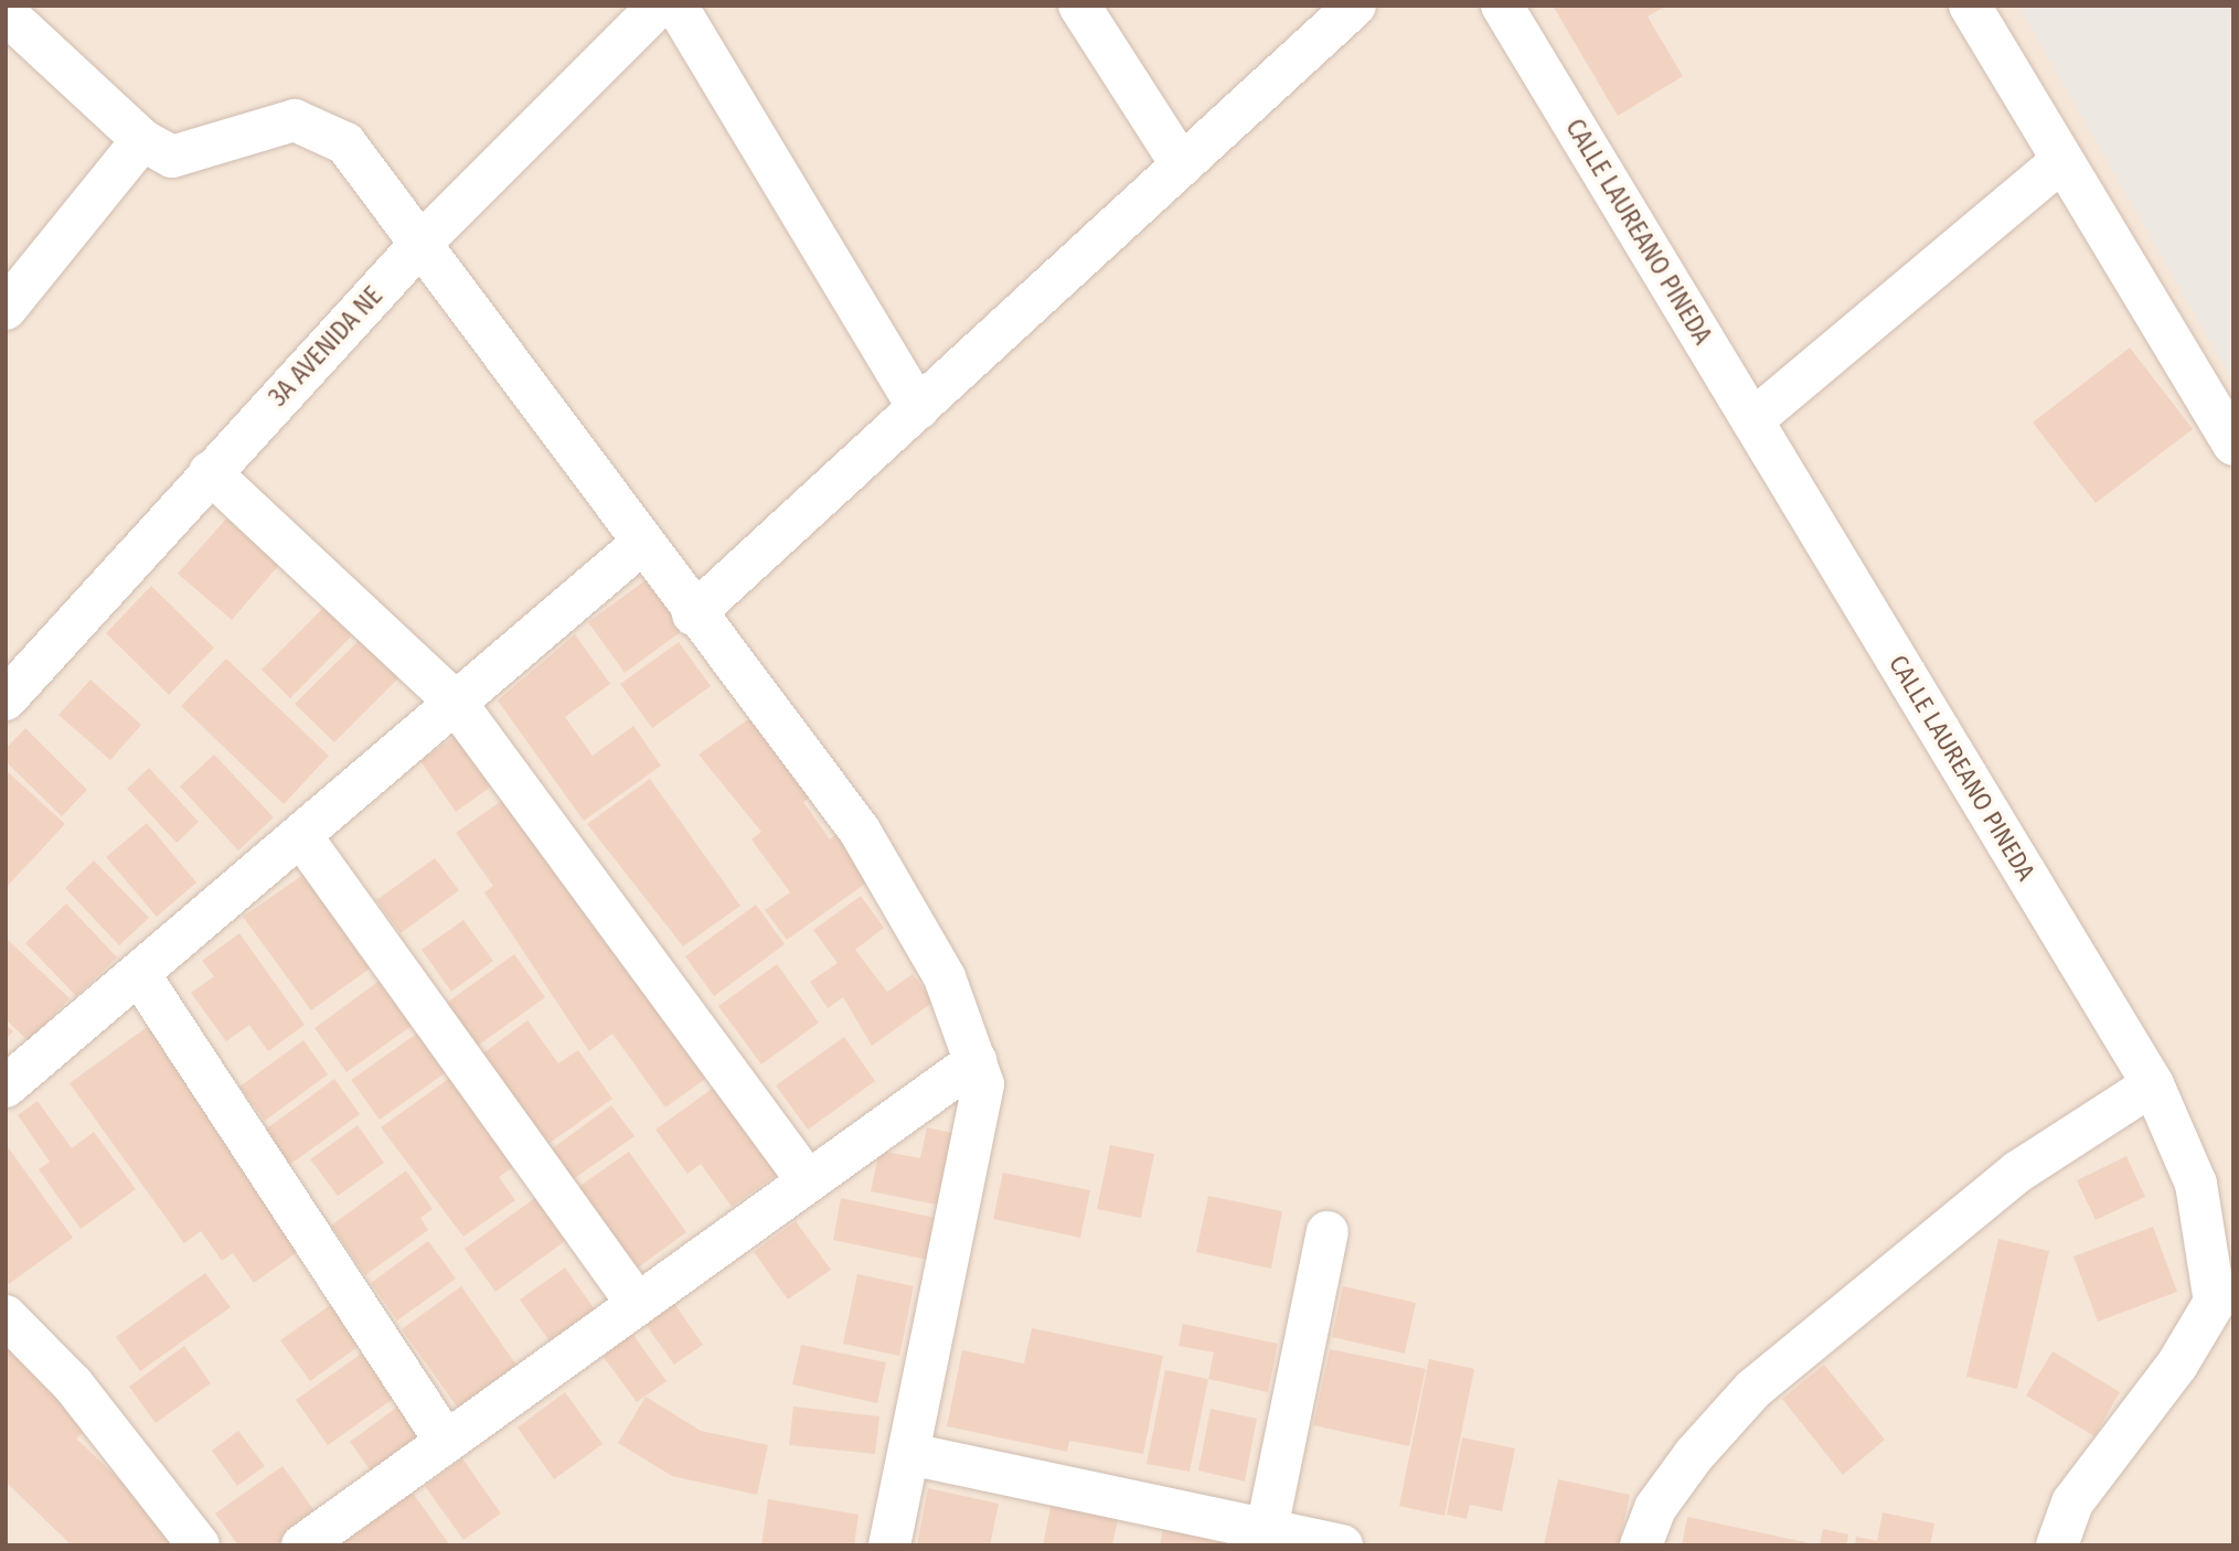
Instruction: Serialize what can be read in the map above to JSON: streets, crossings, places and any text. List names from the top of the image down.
{
  "streets": {
    "street": ["CALLE LAUREANO PINEDA", "3A AVENIDA NE"]
  }
}
